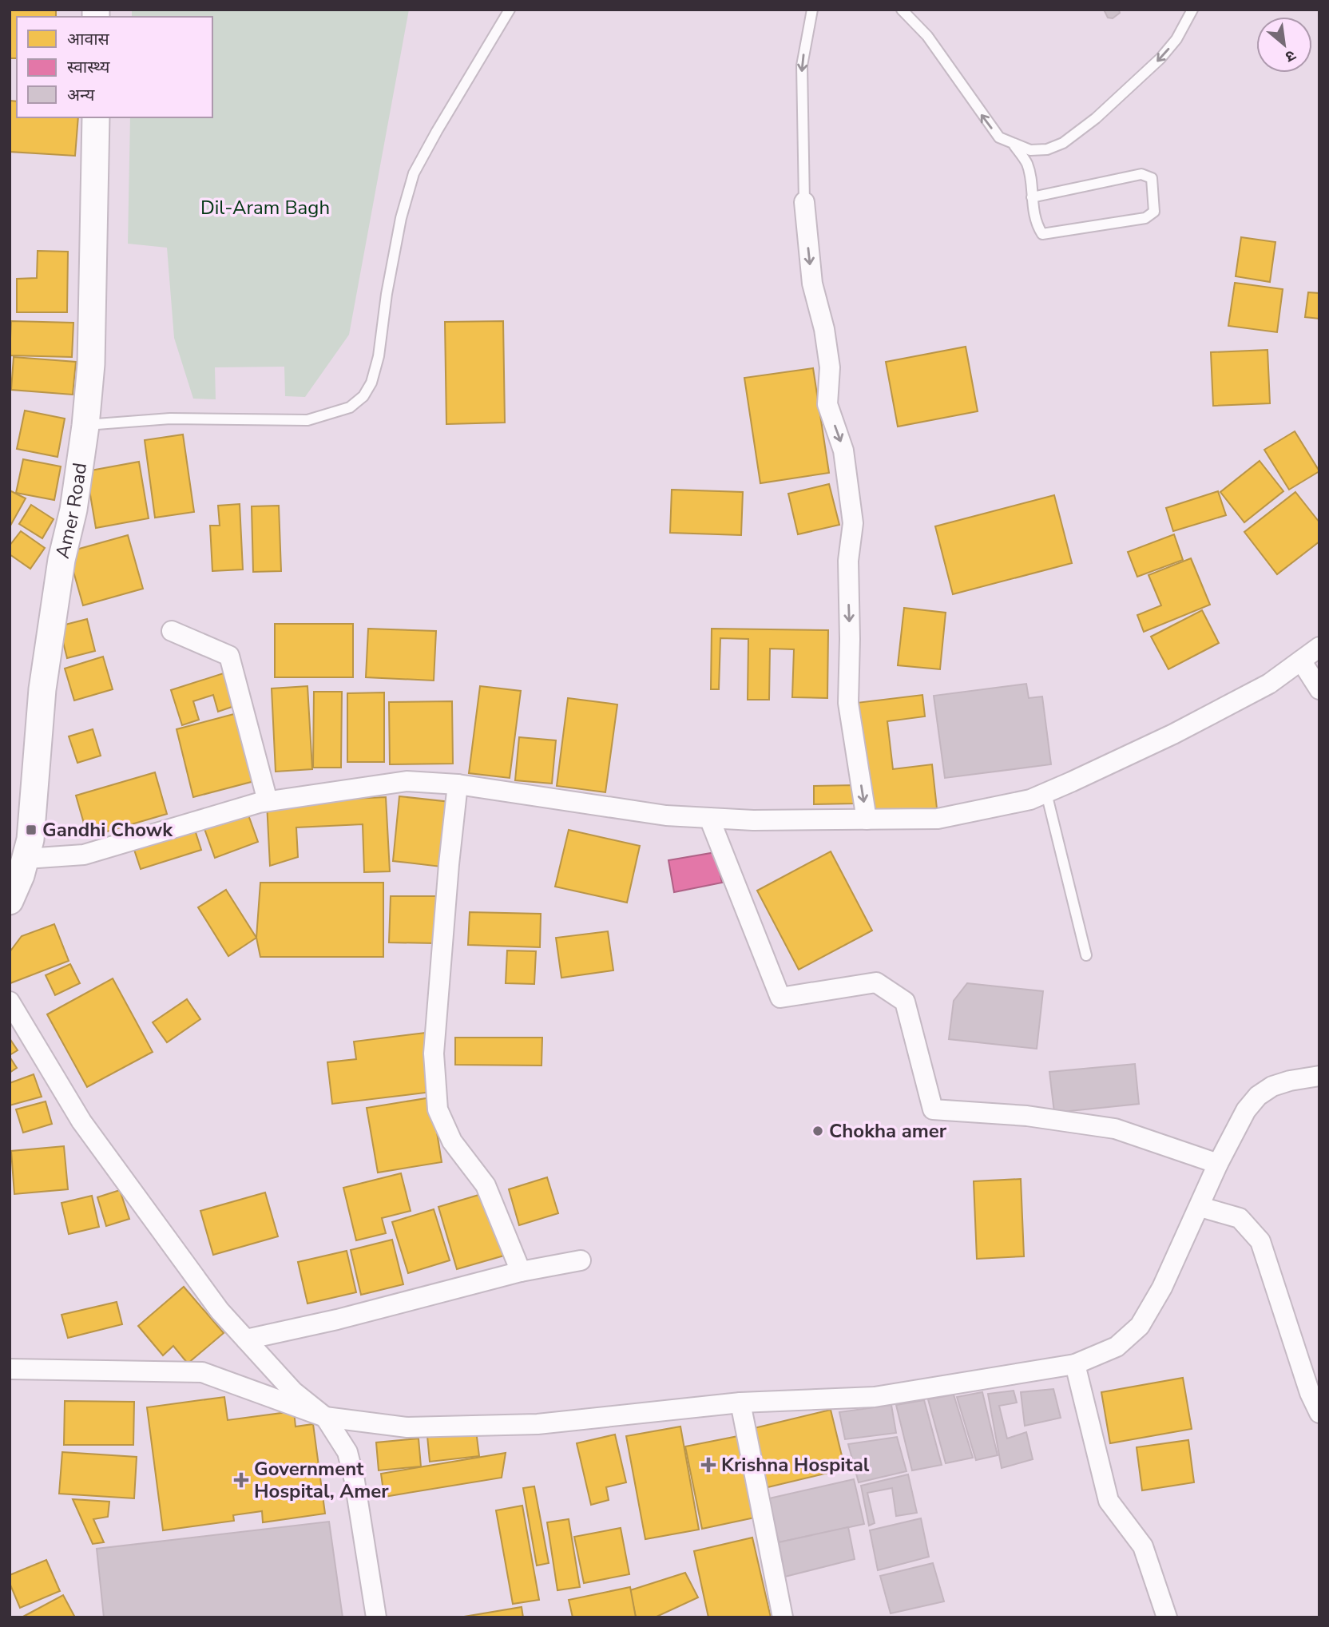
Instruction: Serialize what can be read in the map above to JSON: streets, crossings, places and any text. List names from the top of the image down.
{
  "streets": {
    "main road": ["Amer Road"]
  },
  "parks": ["Dil-Aram Bagh"],
  "places": {
    "transit": ["Gandhi Chowk"],
    "other": ["Chokha amer"],
    "health": ["Krishna Hospital", "Government Hospital, Amer"]
  },
  "legend": ["आवास", "स्वास्थ्य", "अन्य"],
  "north": "bottom right"
}
